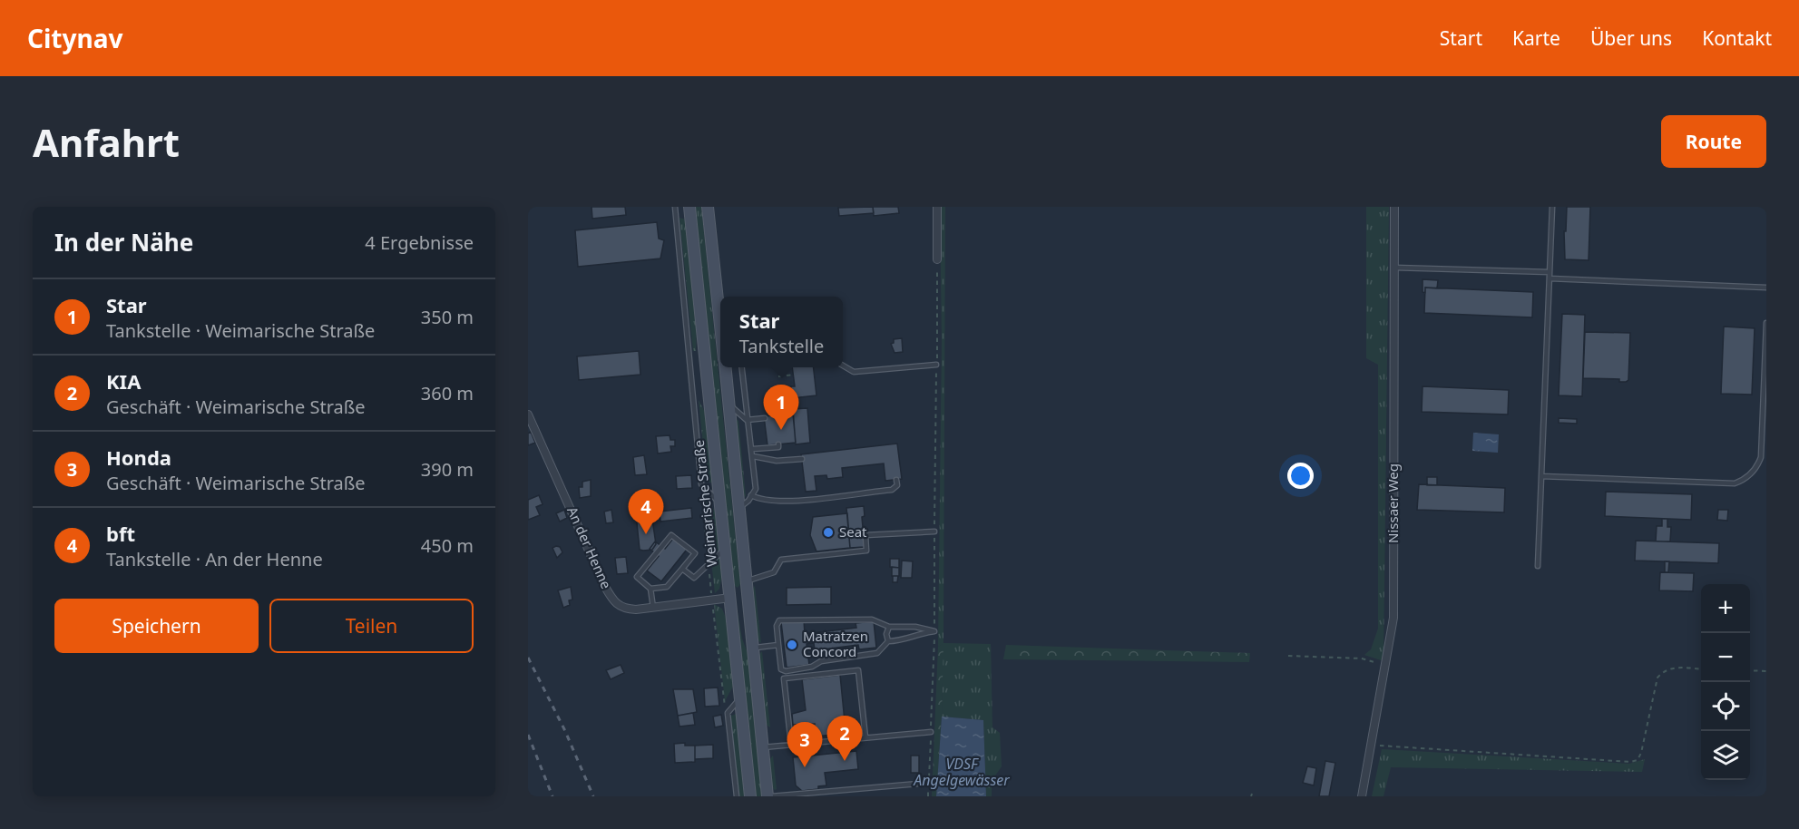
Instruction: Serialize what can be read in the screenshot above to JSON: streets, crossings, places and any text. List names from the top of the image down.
{
  "streets": {
    "main road": ["Weimarische Straße"],
    "street": ["Nissaer Weg", "An der Henne"]
  },
  "crossings": [
    ["Weimarische Straße", "An der Henne"]
  ],
  "water": ["VDSF Angelgewässer"],
  "places": ["Seat", "Matratzen Concord"],
  "page": {
    "header": "Citynav",
    "nav": [
      "Start",
      "Karte",
      "Über uns",
      "Kontakt"
    ],
    "buttons": [
      "Route",
      ["Speichern", "Teilen"]
    ],
    "title": "Anfahrt",
    "heading": ["In der Nähe", "4 Ergebnisse"],
    "list": [
      {
        "mark": "1",
        "name": "Star",
        "note": "Tankstelle · Weimarische Straße",
        "value": "350 m"
      },
      {
        "mark": "2",
        "name": "KIA",
        "note": "Geschäft · Weimarische Straße",
        "value": "360 m"
      },
      {
        "mark": "3",
        "name": "Honda",
        "note": "Geschäft · Weimarische Straße",
        "value": "390 m"
      },
      {
        "mark": "4",
        "name": "bft",
        "note": "Tankstelle · An der Henne",
        "value": "450 m"
      }
    ],
    "popup": ["Star", "Tankstelle"],
    "pins": [
      "1",
      "4",
      "2",
      "3"
    ],
    "map_buttons": ["+", "−"]
  }
}
